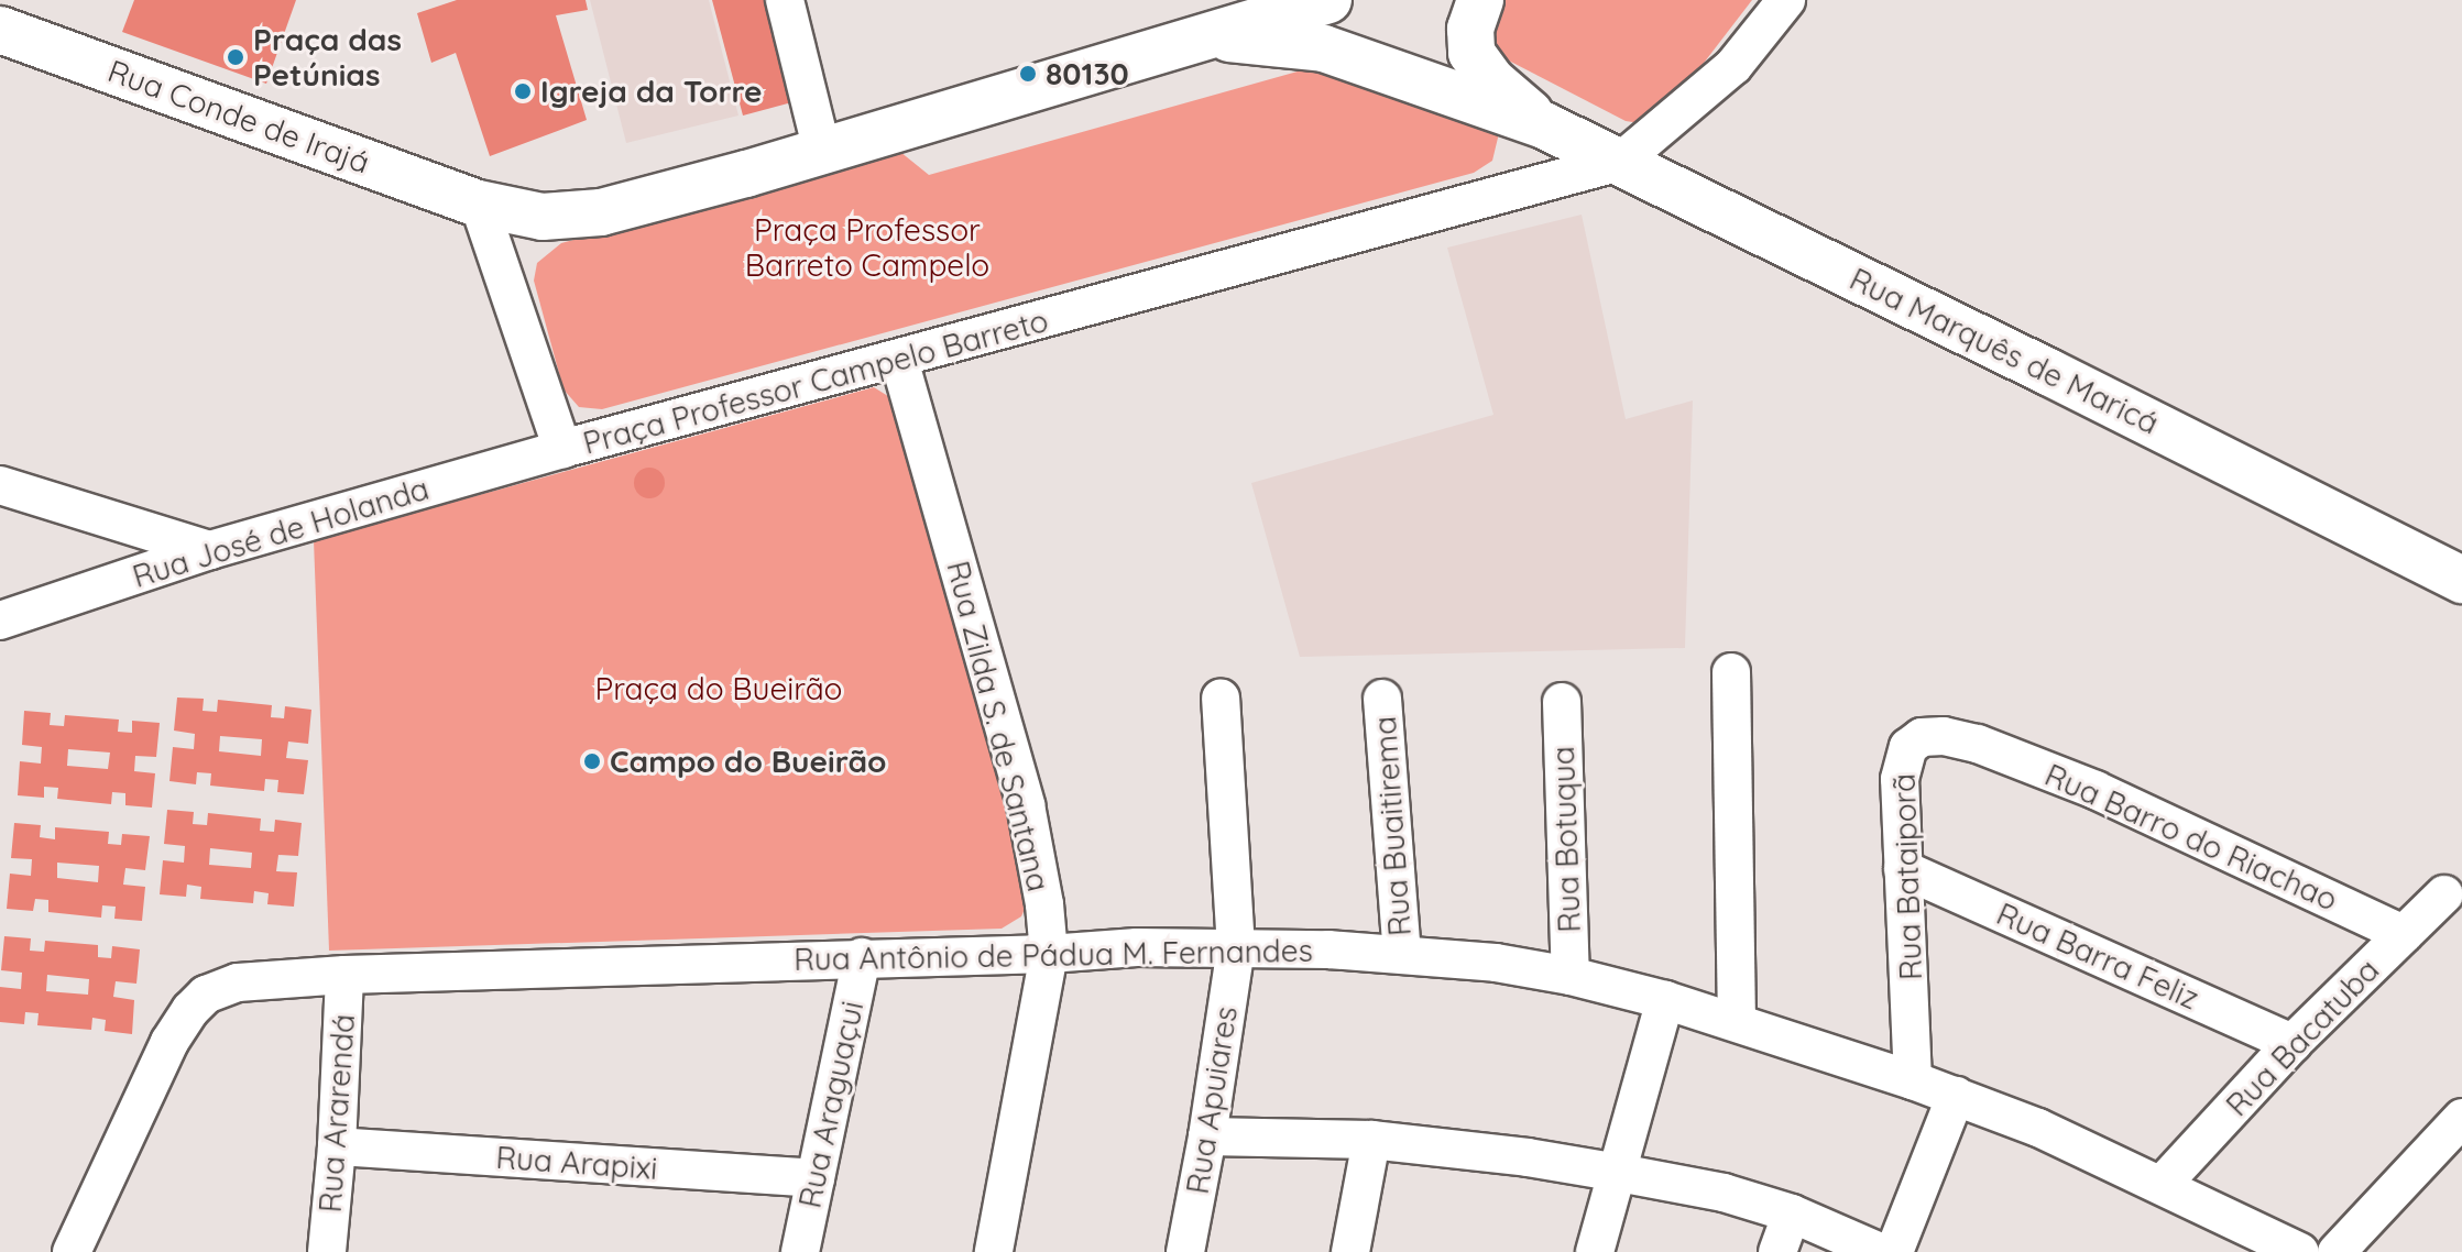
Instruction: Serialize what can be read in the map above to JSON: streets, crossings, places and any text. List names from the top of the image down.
{
  "streets": {
    "main road": ["Rua Conde de Irajá", "Rua Marquês de Maricá"],
    "street": [
      "Praça Professor Campelo Barreto",
      "Rua José de Holanda",
      "Rua Zilda S. de Santana",
      "Rua Buaitirema",
      "Rua Barro do Riachao",
      "Rua Botuqua",
      "Rua Bataiporã",
      "Rua Antônio de Pádua M. Fernandes",
      "Rua Barra Feliz",
      "Rua Bacatuba",
      "Rua Apuiares",
      "Rua Araguaçui",
      "Rua Ararendá",
      "Rua Arapixi"
    ]
  },
  "crossings": [
    ["Rua Conde de Irajá", "Praça Professor Campelo Barreto"],
    ["Rua Marquês de Maricá", "Praça Professor Campelo Barreto"],
    ["Praça Professor Campelo Barreto", "Rua José de Holanda"],
    ["Praça Professor Campelo Barreto", "Rua Zilda S. de Santana"],
    ["Rua Zilda S. de Santana", "Rua Antônio de Pádua M. Fernandes"],
    ["Rua Buaitirema", "Rua Antônio de Pádua M. Fernandes"],
    ["Rua Barro do Riachao", "Rua Bataiporã"],
    ["Rua Barro do Riachao", "Rua Bacatuba"],
    ["Rua Botuqua", "Rua Antônio de Pádua M. Fernandes"],
    ["Rua Bataiporã", "Rua Antônio de Pádua M. Fernandes"],
    ["Rua Bataiporã", "Rua Barra Feliz"],
    ["Rua Antônio de Pádua M. Fernandes", "Rua Bacatuba"],
    ["Rua Antônio de Pádua M. Fernandes", "Rua Apuiares"],
    ["Rua Antônio de Pádua M. Fernandes", "Rua Araguaçui"],
    ["Rua Antônio de Pádua M. Fernandes", "Rua Ararendá"],
    ["Rua Barra Feliz", "Rua Bacatuba"],
    ["Rua Araguaçui", "Rua Arapixi"],
    ["Rua Ararendá", "Rua Arapixi"]
  ],
  "parks": ["Praça Professor Barreto Campelo", "Praça do Bueirão"],
  "places": [
    "Praça das Petúnias",
    "80130",
    "Igreja da Torre",
    "Campo do Bueirão"
  ]
}
